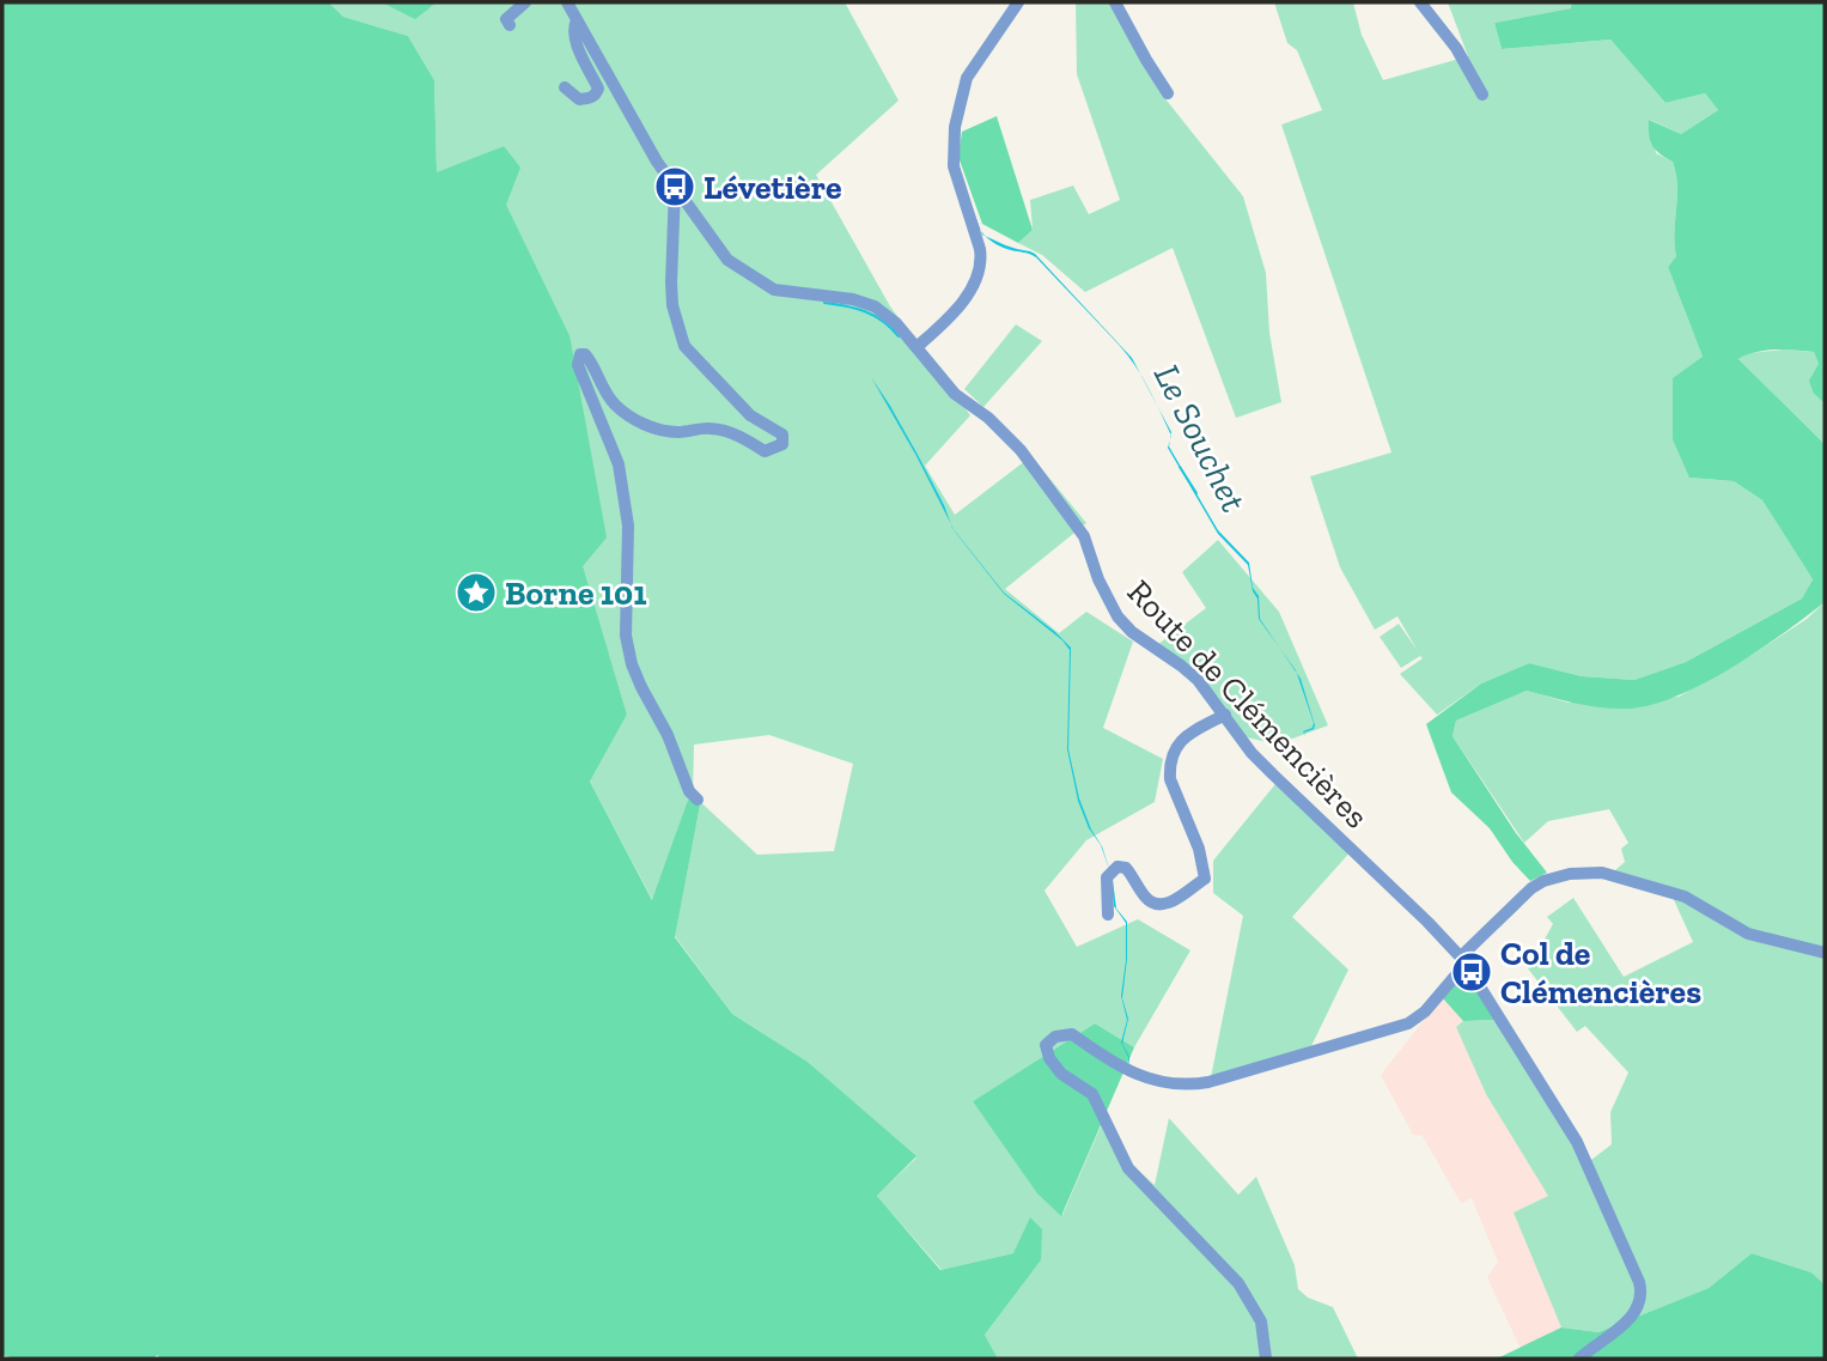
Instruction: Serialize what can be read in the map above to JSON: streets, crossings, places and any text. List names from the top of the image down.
{
  "streets": {
    "street": ["Route de Clémencières"]
  },
  "water": ["Le Souchet"],
  "places": {
    "bus stop": ["Lévetière", "Col de Clémencières"],
    "place": ["Borne 101"]
  }
}
